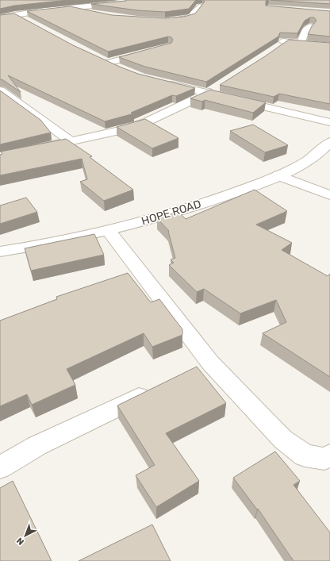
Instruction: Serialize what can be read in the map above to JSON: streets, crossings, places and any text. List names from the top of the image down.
{
  "streets": {
    "street": ["HOPE ROAD"]
  },
  "north": "bottom left"
}
